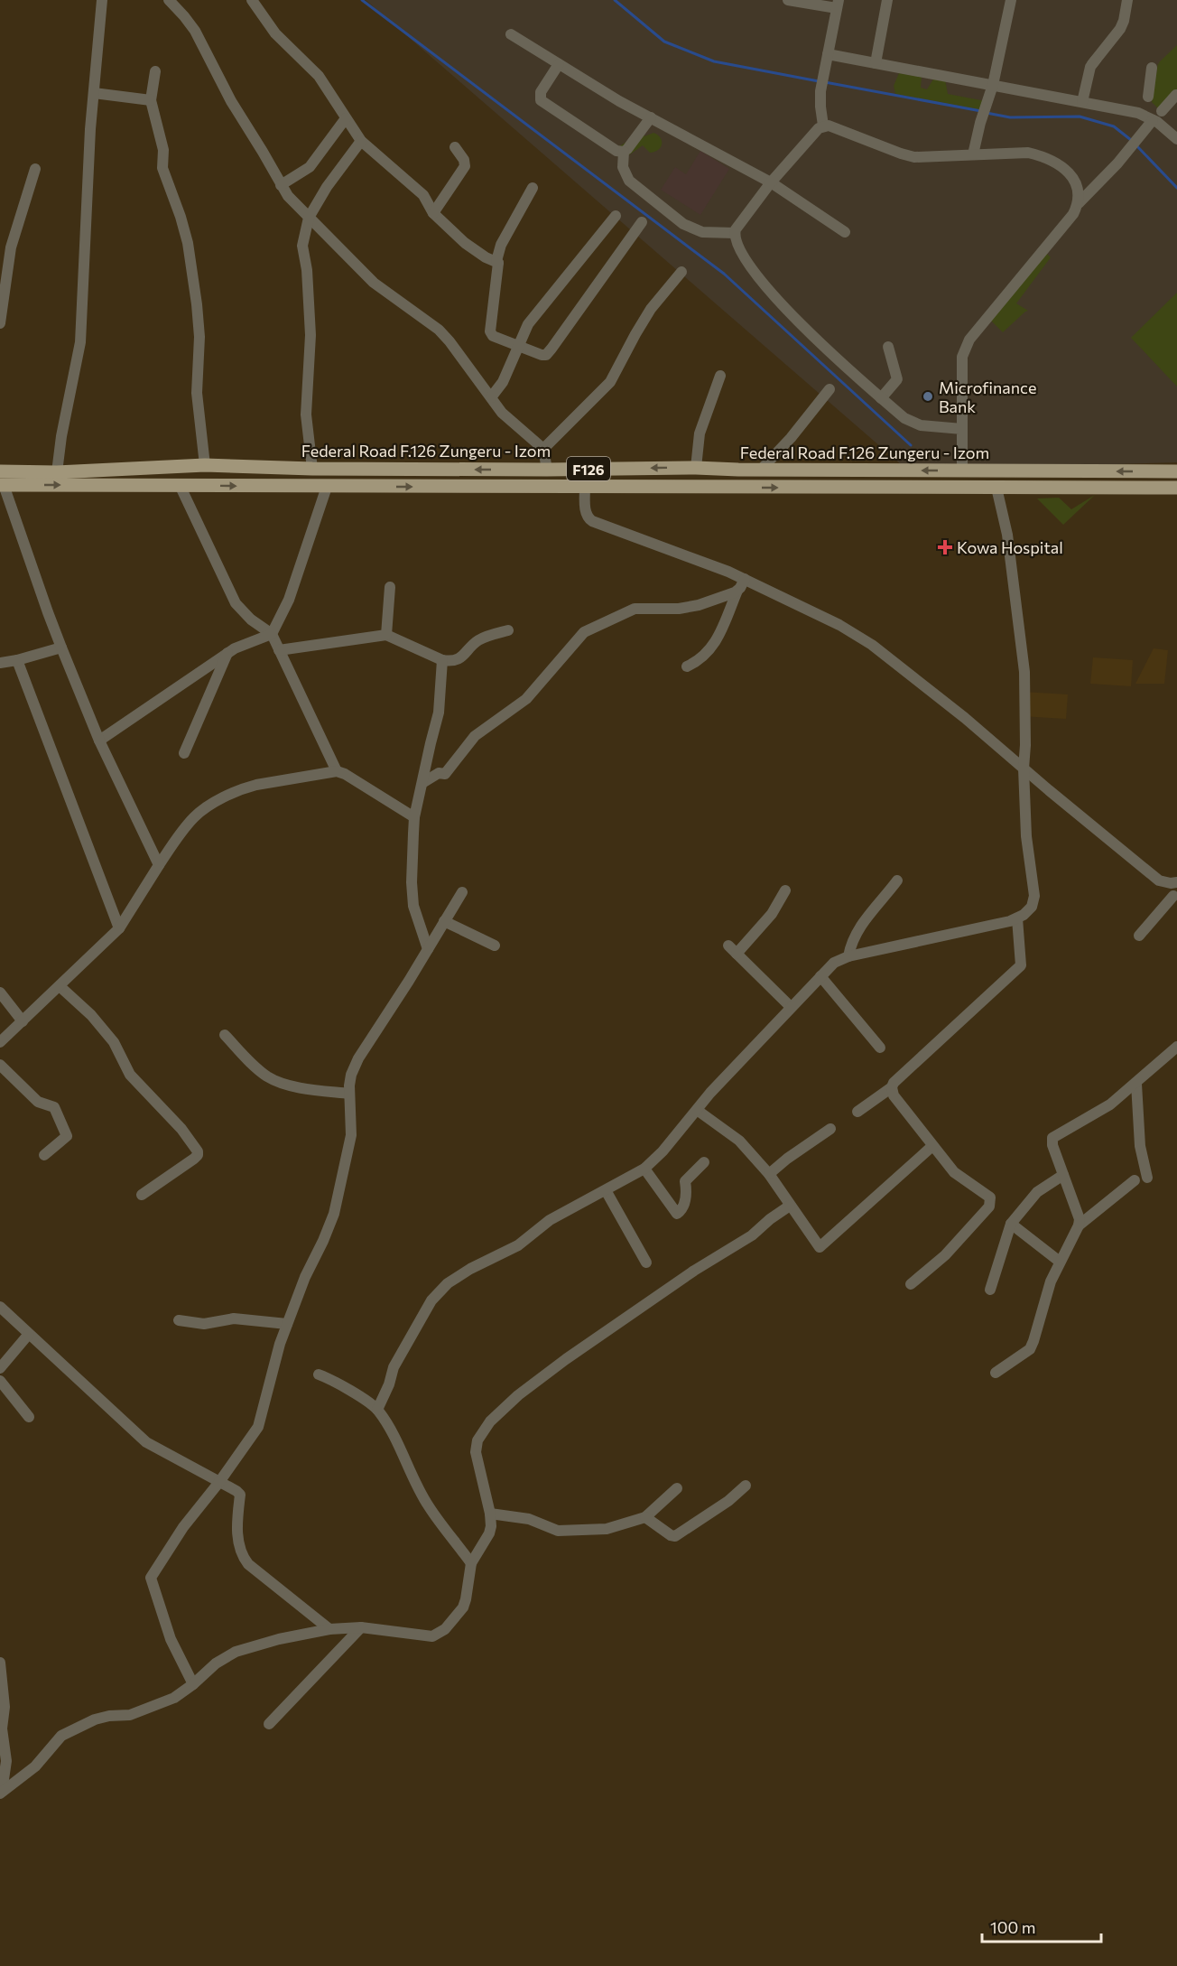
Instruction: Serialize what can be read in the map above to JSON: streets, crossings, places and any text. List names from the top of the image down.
{
  "streets": {
    "main road": ["Federal Road F.126 Zungeru - Izom", "F126"]
  },
  "places": {
    "other": ["Microfinance Bank"],
    "health": ["Kowa Hospital"]
  },
  "scale_bar": "100 m"
}
